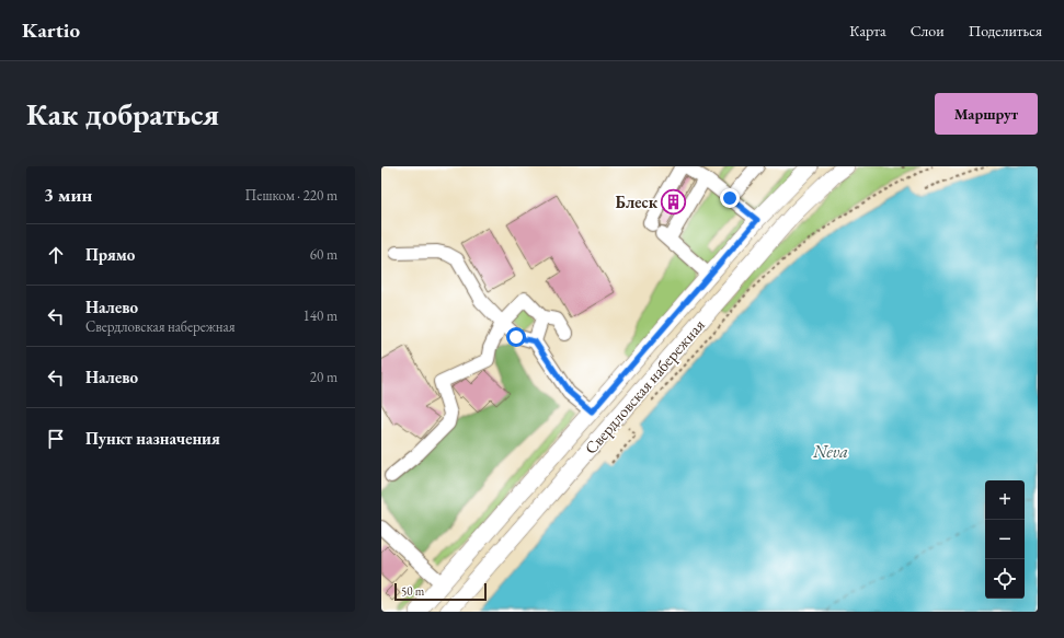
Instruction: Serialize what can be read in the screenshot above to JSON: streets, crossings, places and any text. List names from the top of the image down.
{
  "streets": {
    "main road": ["Свердловская набережная"]
  },
  "water": ["Neva"],
  "places": {
    "building": ["Блеск"]
  },
  "scale_bar": "50 m",
  "page": {
    "header": "Kartio",
    "nav": ["Карта", "Слои", "Поделиться"],
    "buttons": "Маршрут",
    "title": "Как добраться",
    "heading": ["3 мин", "Пешком · 220 m"],
    "list": [
      ["Прямо", "60 m"],
      ["Налево", "Свердловская набережная", "140 m"],
      ["Налево", "20 m"],
      "Пункт назначения"
    ],
    "map_buttons": ["+", "−"],
    "scale": "50 m"
  }
}
